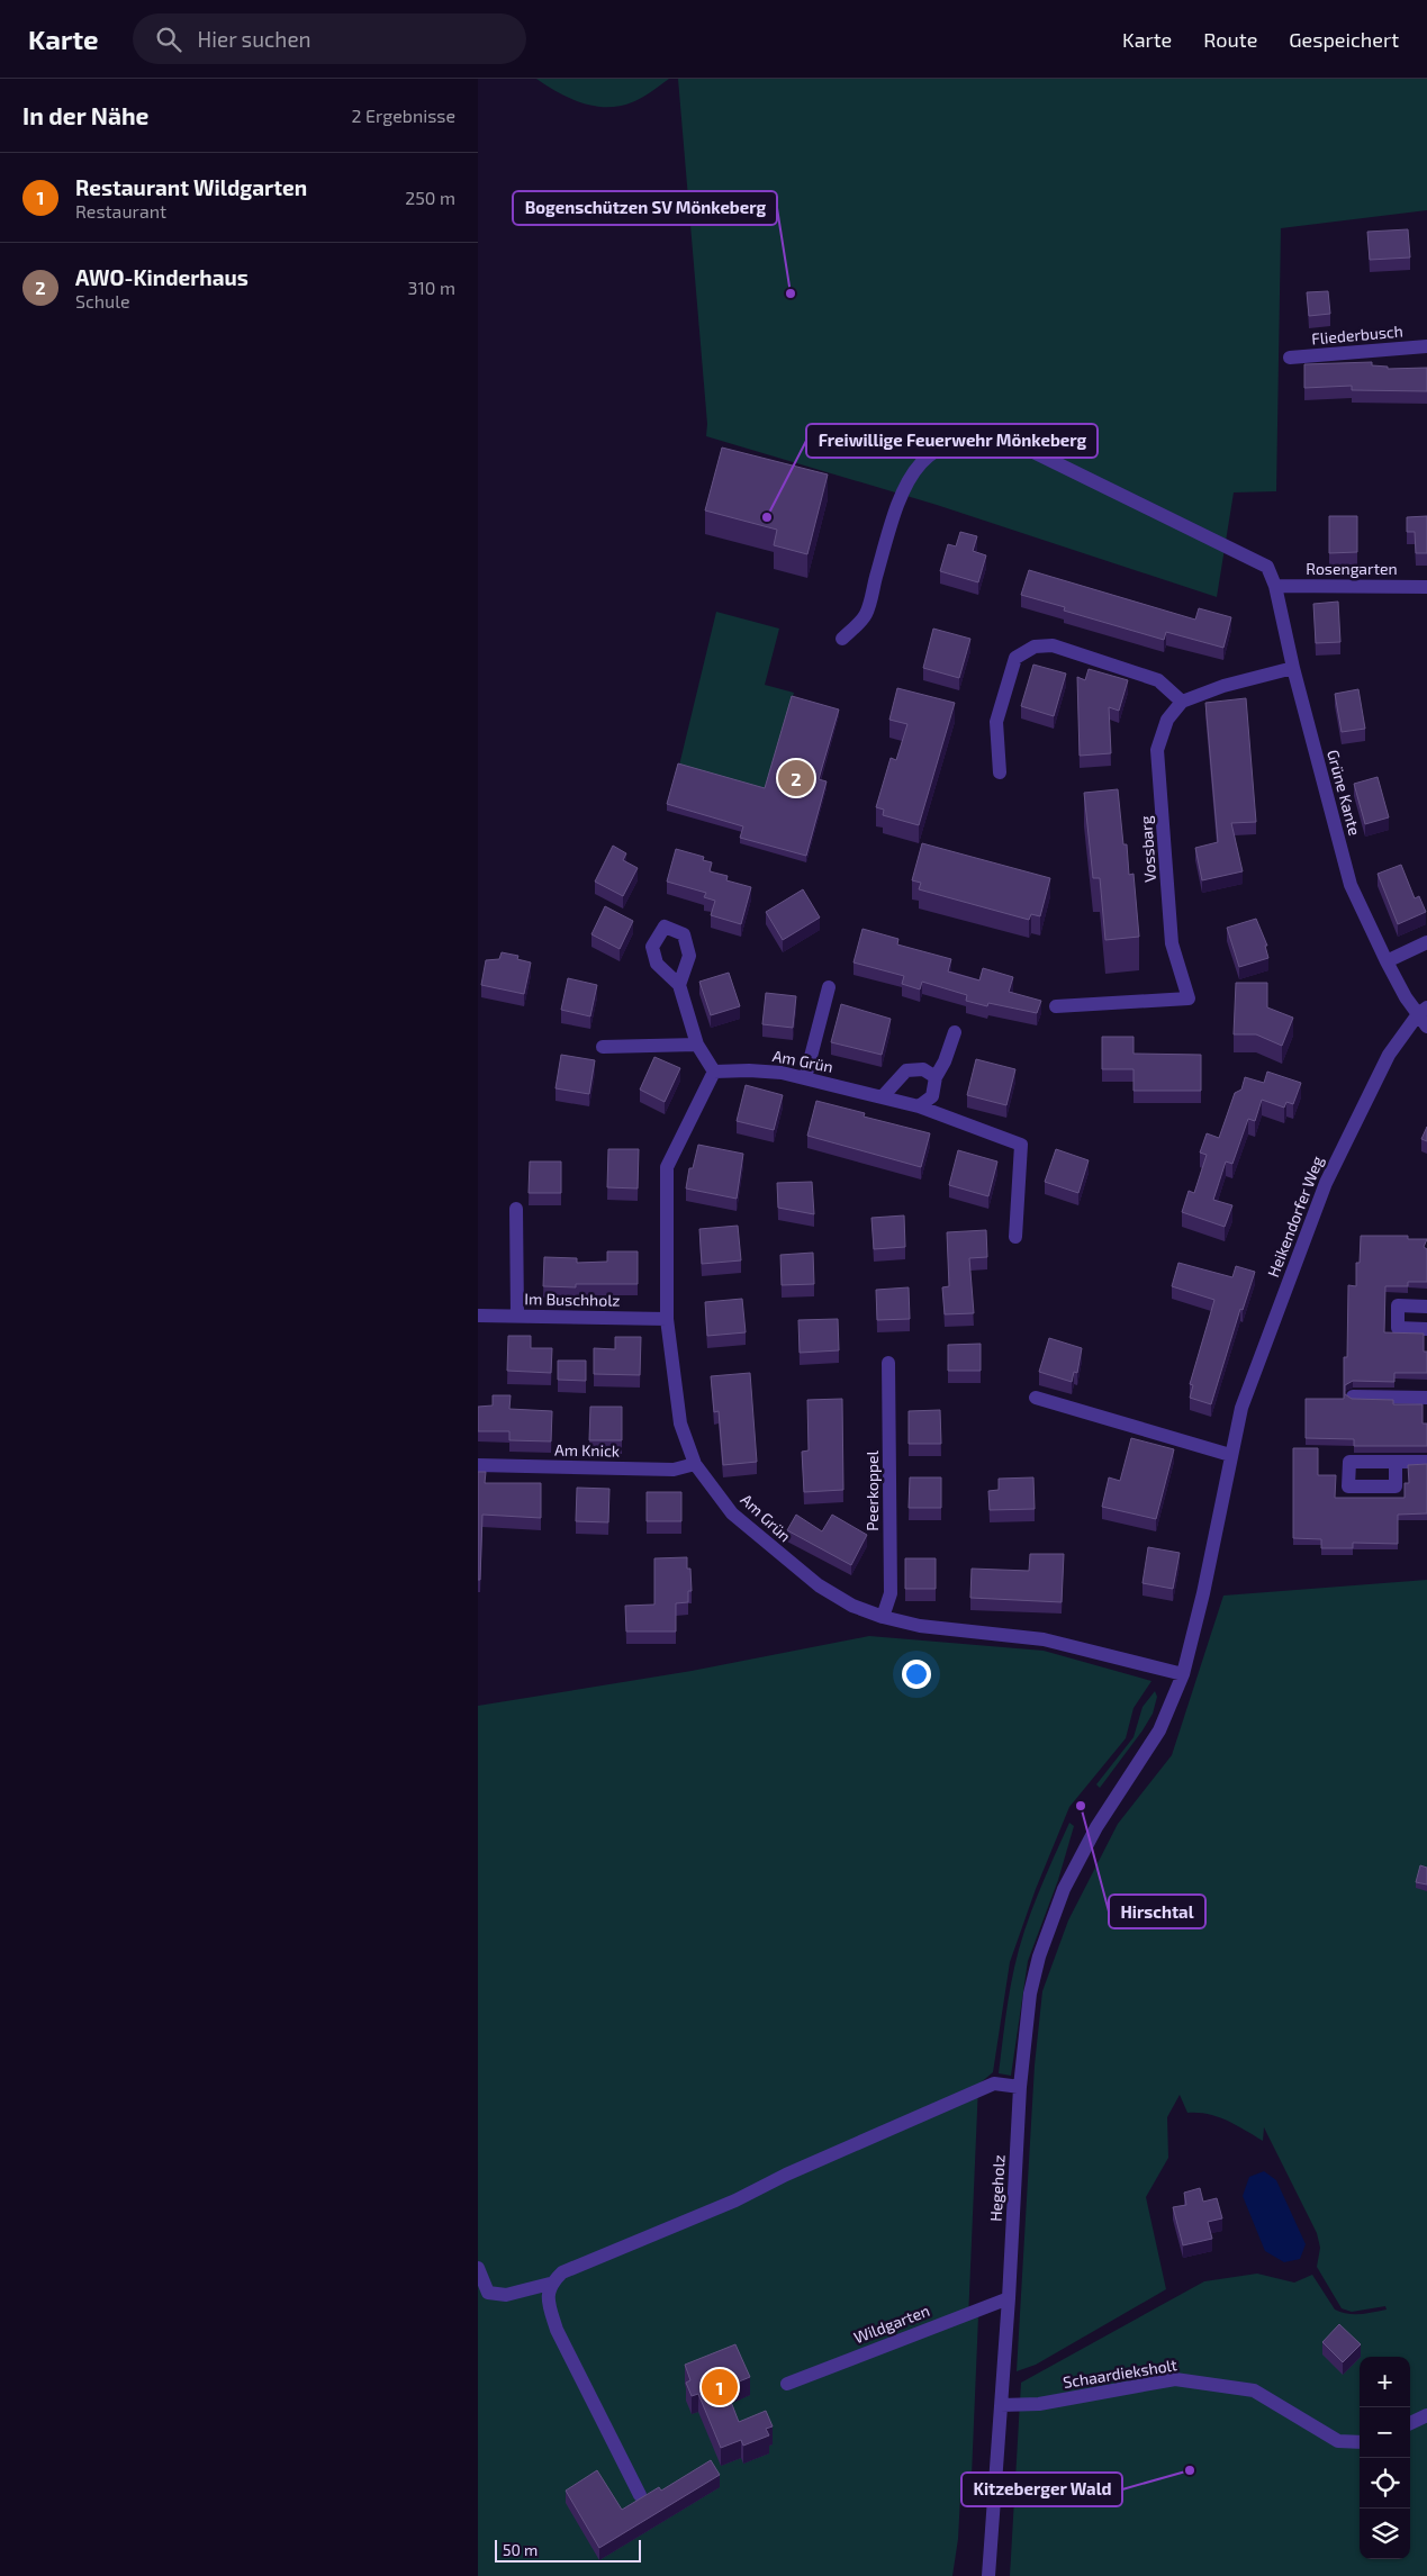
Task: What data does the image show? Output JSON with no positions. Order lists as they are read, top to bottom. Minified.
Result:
{"streets":{"street":["Fliederbusch","Rosengarten","Grüne Kante","Vossbarg","Am Grün","Heikendorfer Weg","Im Buschholz","Am Knick","Peerkoppel","Hegeholz","Wildgarten","Schaardieksholt"]},"crossings":[["Rosengarten","Grüne Kante"],["Grüne Kante","Heikendorfer Weg"],["Am Grün","Heikendorfer Weg"],["Am Grün","Im Buschholz"],["Am Grün","Am Knick"],["Am Grün","Peerkoppel"],["Heikendorfer Weg","Hegeholz"],["Hegeholz","Wildgarten"],["Hegeholz","Schaardieksholt"]],"places":["Bogenschützen SV Mönkeberg","Freiwillige Feuerwehr Mönkeberg","Hirschtal","Kitzeberger Wald"],"scale_bar":"50 m","page":{"header":"Karte","search":"Hier suchen","nav":["Karte","Route","Gespeichert"],"heading":["In der Nähe","2 Ergebnisse"],"list":[{"mark":"1","name":"Restaurant Wildgarten","note":"Restaurant","value":"250 m"},{"mark":"2","name":"AWO-Kinderhaus","note":"Schule","value":"310 m"}],"pins":["2","1"],"map_buttons":["+","−"],"scale":"50 m"}}
